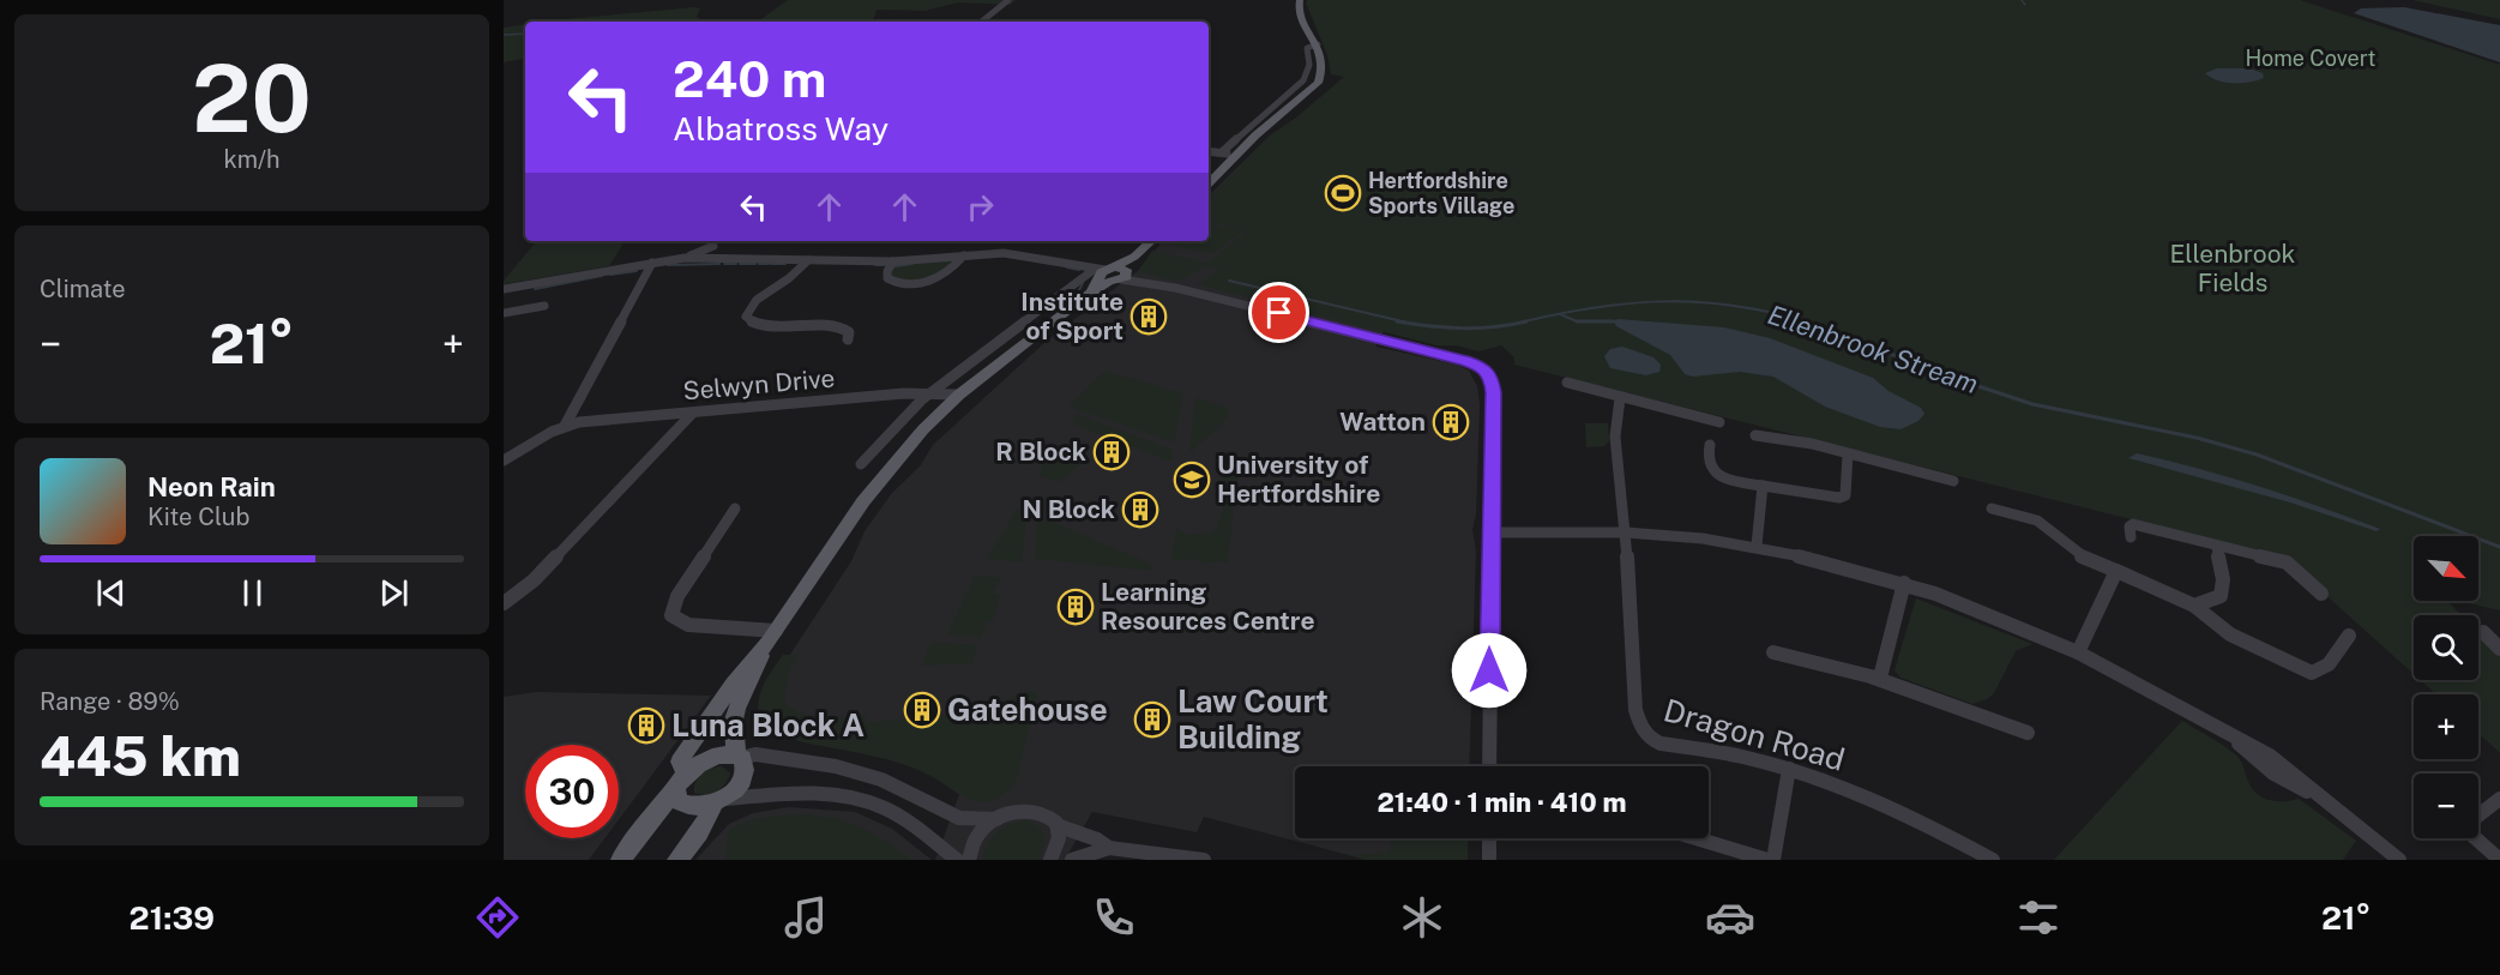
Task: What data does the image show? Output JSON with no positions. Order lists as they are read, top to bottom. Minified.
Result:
{"streets":{"street":["Selwyn Drive","Dragon Road"]},"water":["Ellenbrook Stream"],"parks":["Home Covert","Ellenbrook Fields"],"places":{"sports":["Hertfordshire Sports Village"],"building":["Institute of Sport","Watton","R Block","N Block","Learning Resources Centre","Gatehouse","Law Court Building","Luna Block A"],"school or university":["University of Hertfordshire"]},"north":"bottom right","page":{"tile":[["20","km/h"],"Climate",["Range · 89%","445 km"]],"turn":["240 m","Albatross Way"],"heat":["−","21°","+"],"song":["Neon Rain","Kite Club"],"map_buttons":["+","−"],"limit":"30","trip":"21:40 · 1 min · 410 m","tabs":["21:39","21°"]}}
